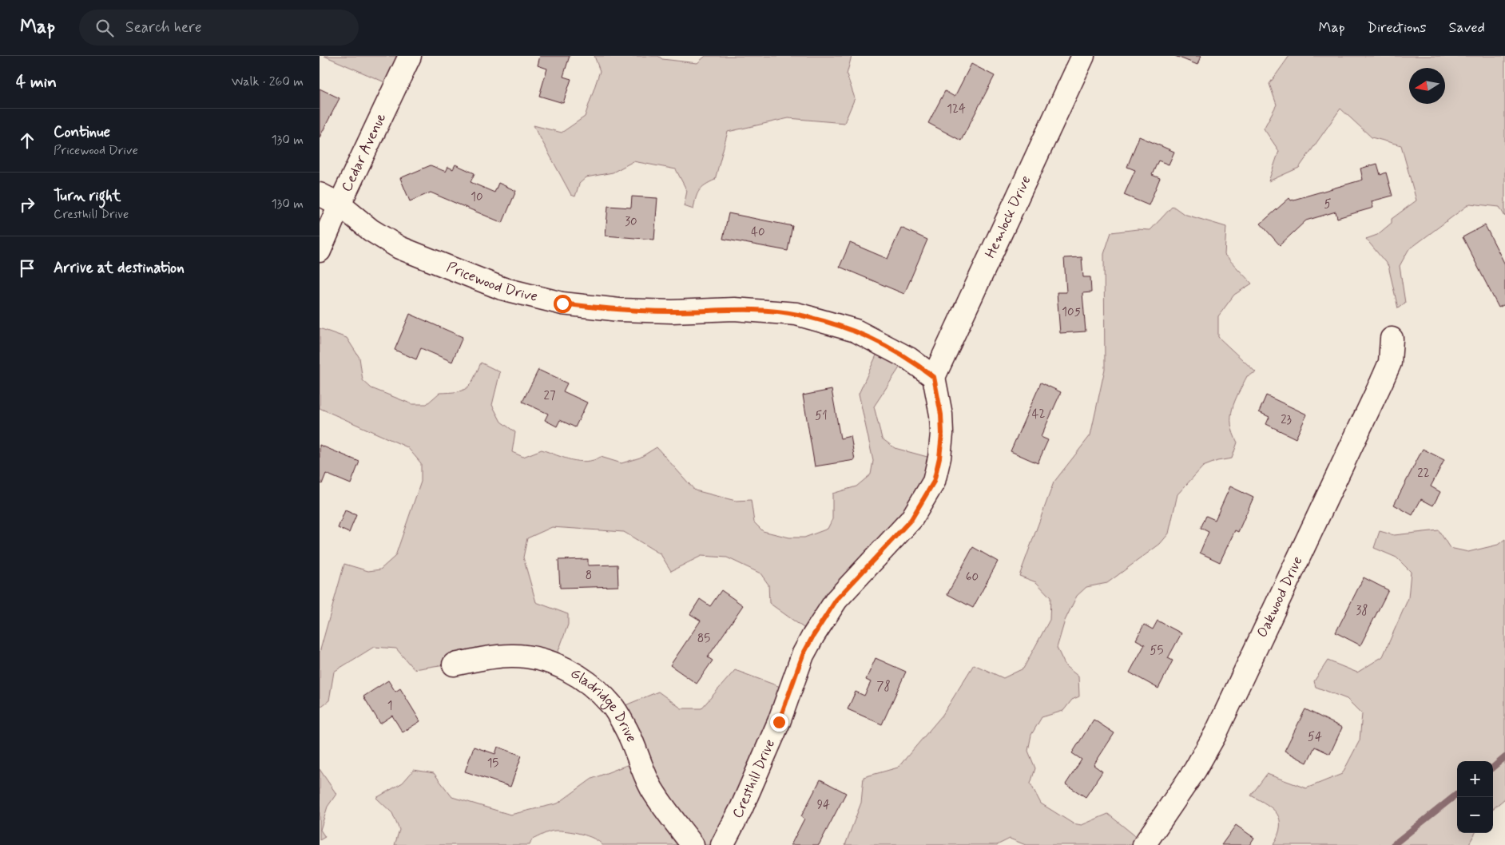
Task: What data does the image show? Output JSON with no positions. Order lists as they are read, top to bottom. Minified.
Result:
{"streets":{"street":["Cedar Avenue","Hemlock Drive","Pricewood Drive","Oakwood Drive","Gladridge Drive","Cresthill Drive"]},"crossings":[["Cedar Avenue","Pricewood Drive"],["Hemlock Drive","Pricewood Drive"],["Hemlock Drive","Cresthill Drive"],["Pricewood Drive","Cresthill Drive"]],"house_numbers":["124","10","5","30","40","105","27","42","51","23","22","8","60","38","85","55","78","1","54","15","94"],"north":"left","page":{"header":"Map","search":"Search here","nav":["Map","Directions","Saved"],"heading":["4 min","Walk · 260 m"],"list":[["Continue","Pricewood Drive","130 m"],["Turn right","Cresthill Drive","130 m"],"Arrive at destination"],"map_buttons":["+","−"]}}
